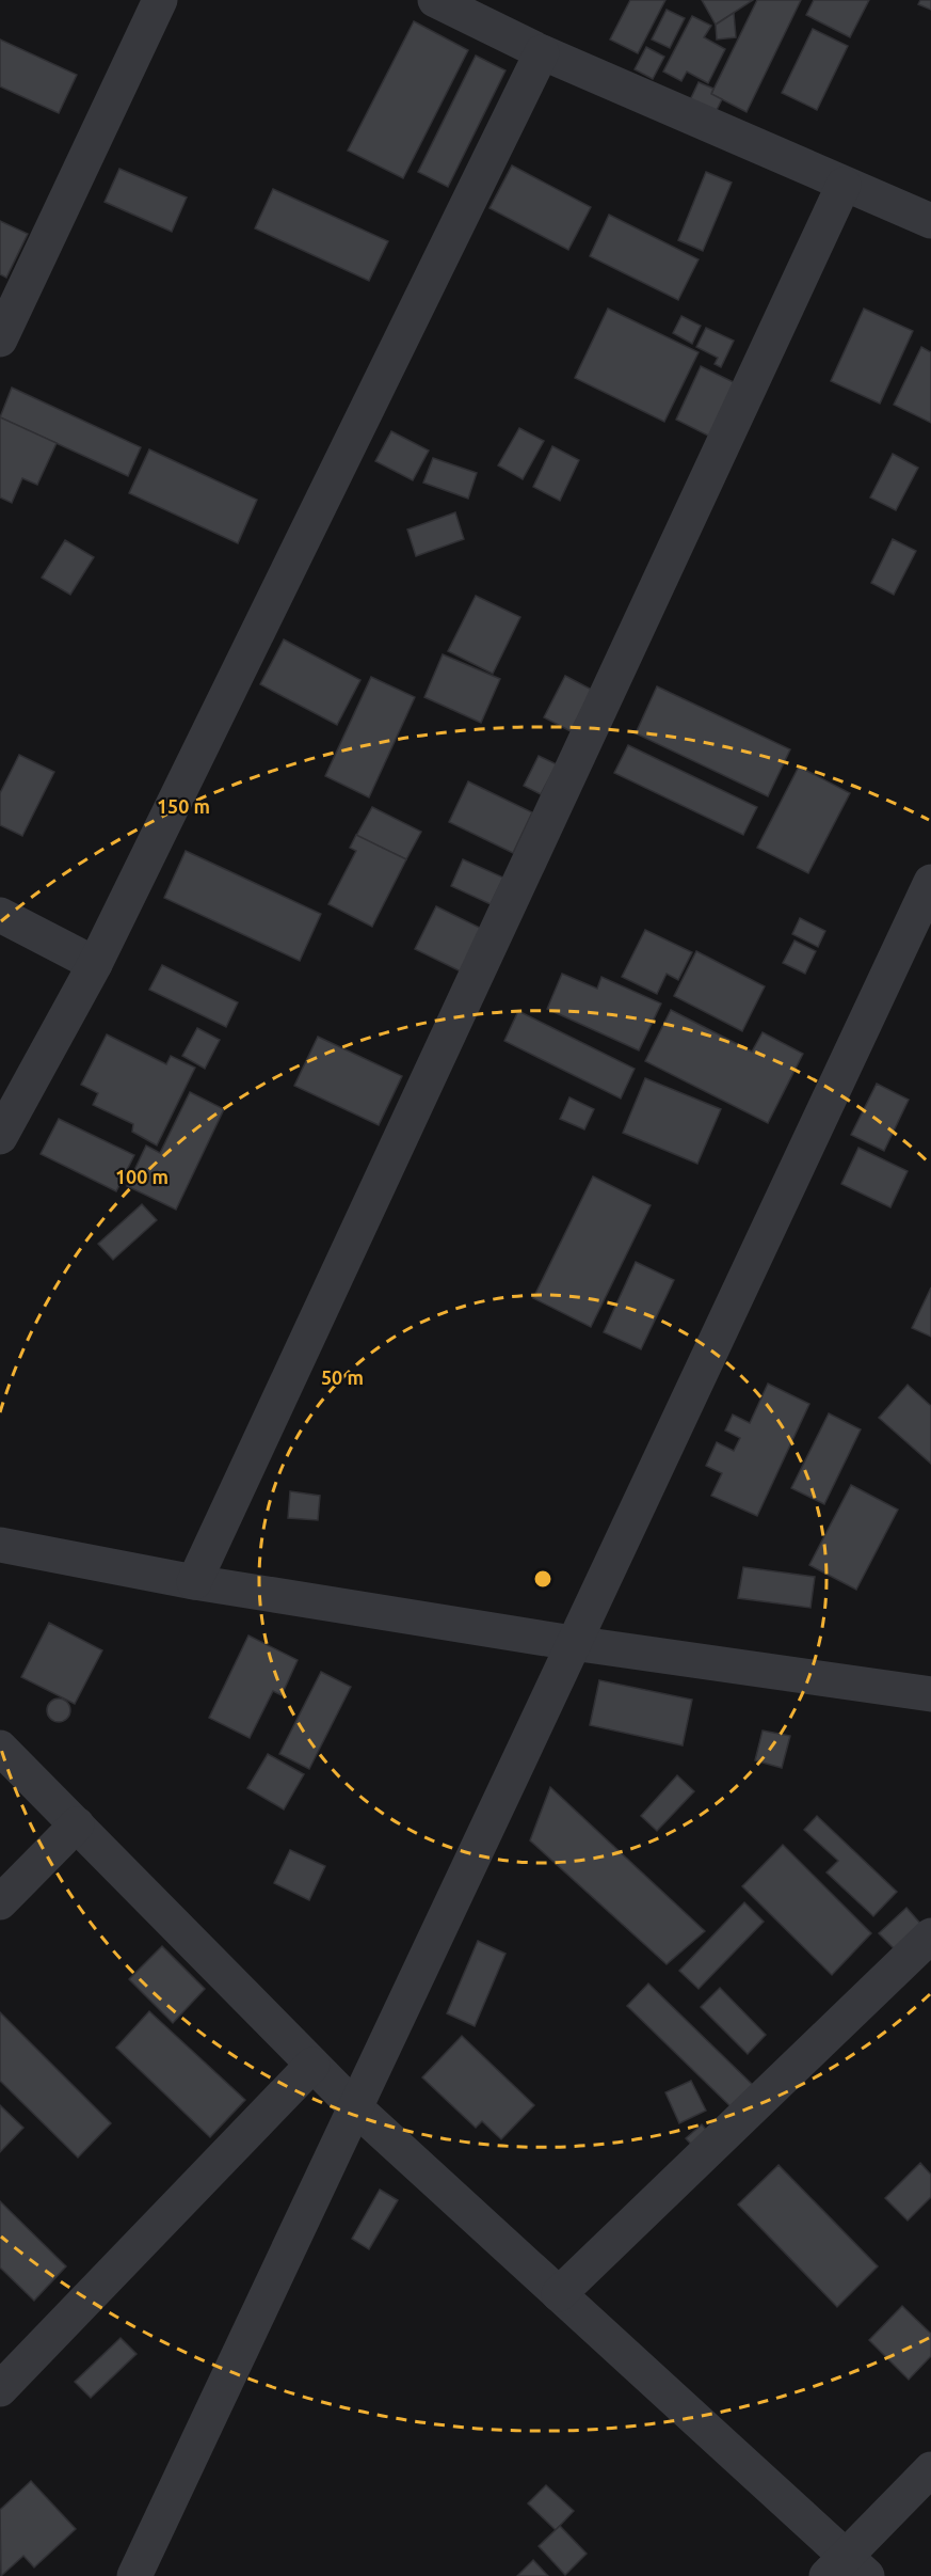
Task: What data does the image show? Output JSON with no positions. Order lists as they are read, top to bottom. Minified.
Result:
{"rings":["150 m","100 m","50 m"]}
